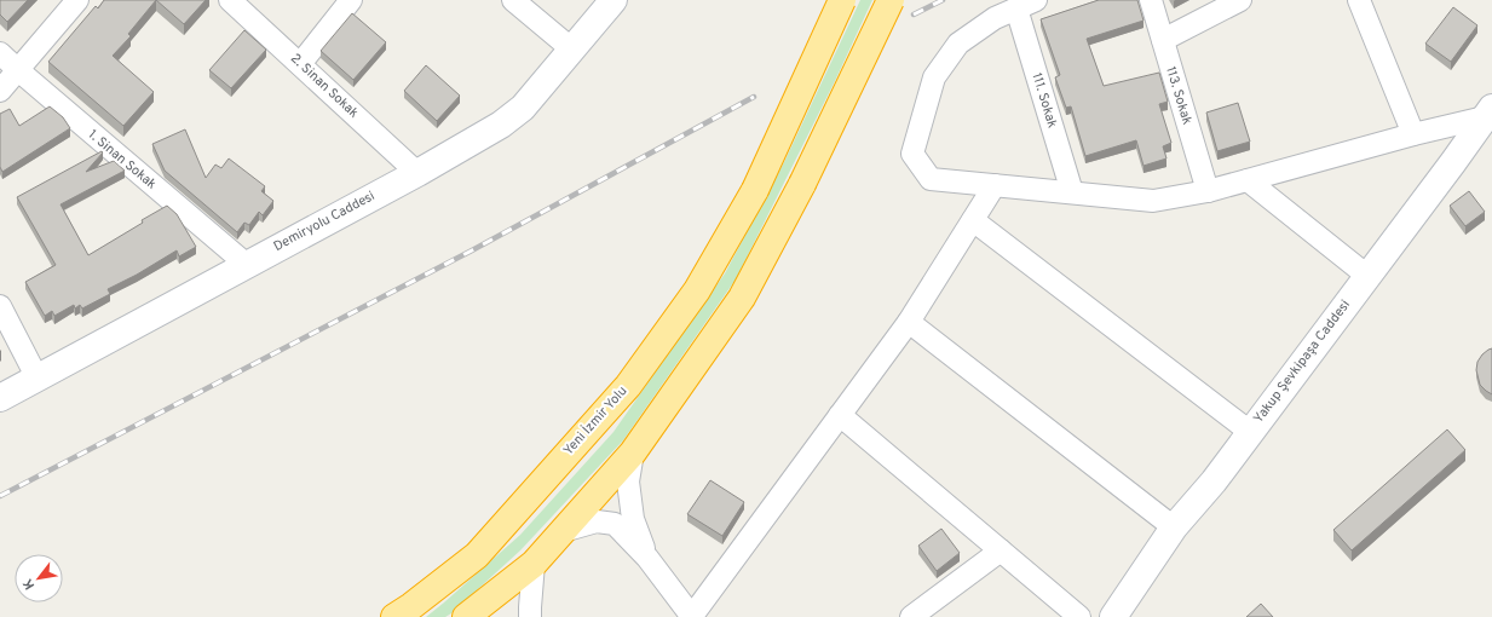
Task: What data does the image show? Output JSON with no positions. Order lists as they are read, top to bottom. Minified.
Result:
{"streets":{"highway":["Yeni İzmir Yolu"],"main road":["Demiryolu Caddesi","Yakup Şevkipaşa Caddesi"],"street":["2. Sinan Sokak","113. Sokak","111. Sokak","1. Sinan Sokak"]},"crossings":[["2. Sinan Sokak","Demiryolu Caddesi"],["1. Sinan Sokak","Demiryolu Caddesi"]],"north":"bottom left"}
